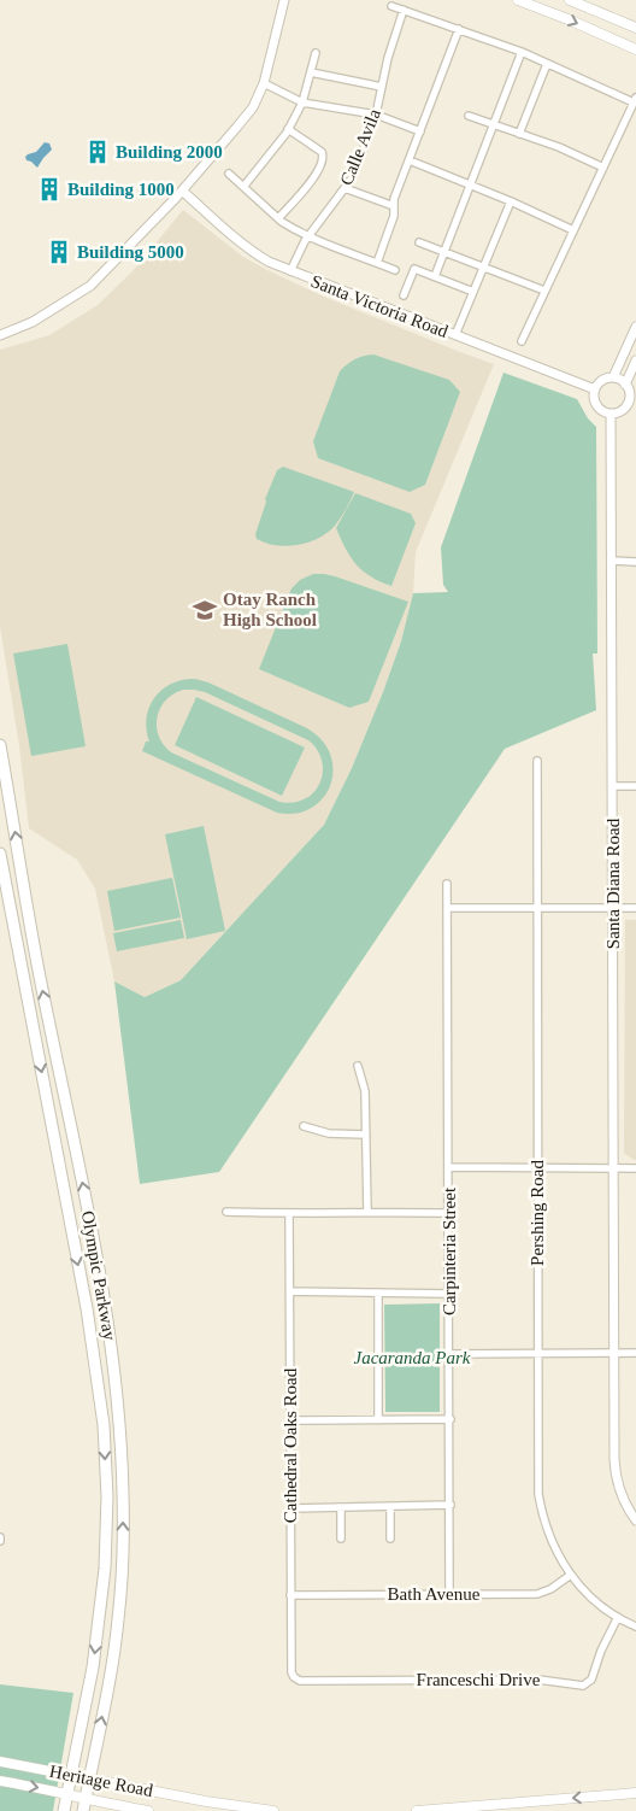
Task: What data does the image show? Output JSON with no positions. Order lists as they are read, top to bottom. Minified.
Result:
{"streets":{"main road":["Olympic Parkway","Heritage Road"],"street":["Calle Avila","Santa Victoria Road","Santa Diana Road","Pershing Road","Carpinteria Street","Cathedral Oaks Road","Bath Avenue","Franceschi Drive"]},"crossings":[["Calle Avila","Santa Victoria Road"],["Santa Victoria Road","Santa Diana Road"],["Pershing Road","Bath Avenue"],["Pershing Road","Franceschi Drive"],["Carpinteria Street","Bath Avenue"],["Olympic Parkway","Heritage Road"],["Cathedral Oaks Road","Bath Avenue"],["Cathedral Oaks Road","Franceschi Drive"]],"parks":["Jacaranda Park"],"places":{"building":["Building 2000","Building 1000","Building 5000"],"school or university":["Otay Ranch High School"]}}
